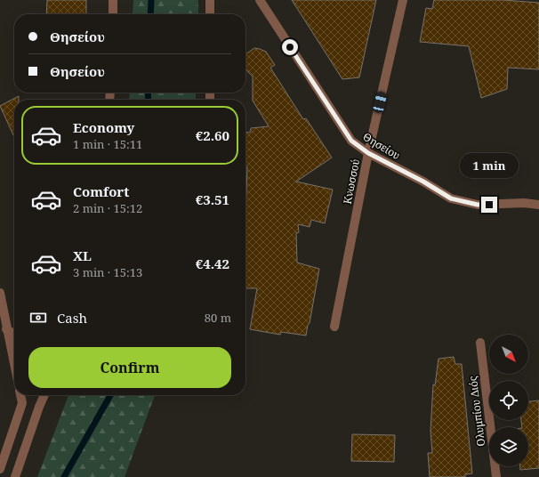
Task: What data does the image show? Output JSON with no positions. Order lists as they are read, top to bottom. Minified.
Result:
{"streets":{"street":["Θησείου","Κνωσσού","Ολυμπίου Διός"]},"crossings":[["Θησείου","Κνωσσού"]],"north":"bottom right","page":{"banner":["Θησείου","Θησείου"],"list":[{"name":"Economy","note":"1 min · 15:11","value":"€2.60"},{"name":"Comfort","note":"2 min · 15:12","value":"€3.51"},{"name":"XL","note":"3 min · 15:13","value":"€4.42"}],"bubble":"1 min","pay":["Cash","80 m"],"buttons":"Confirm"}}
